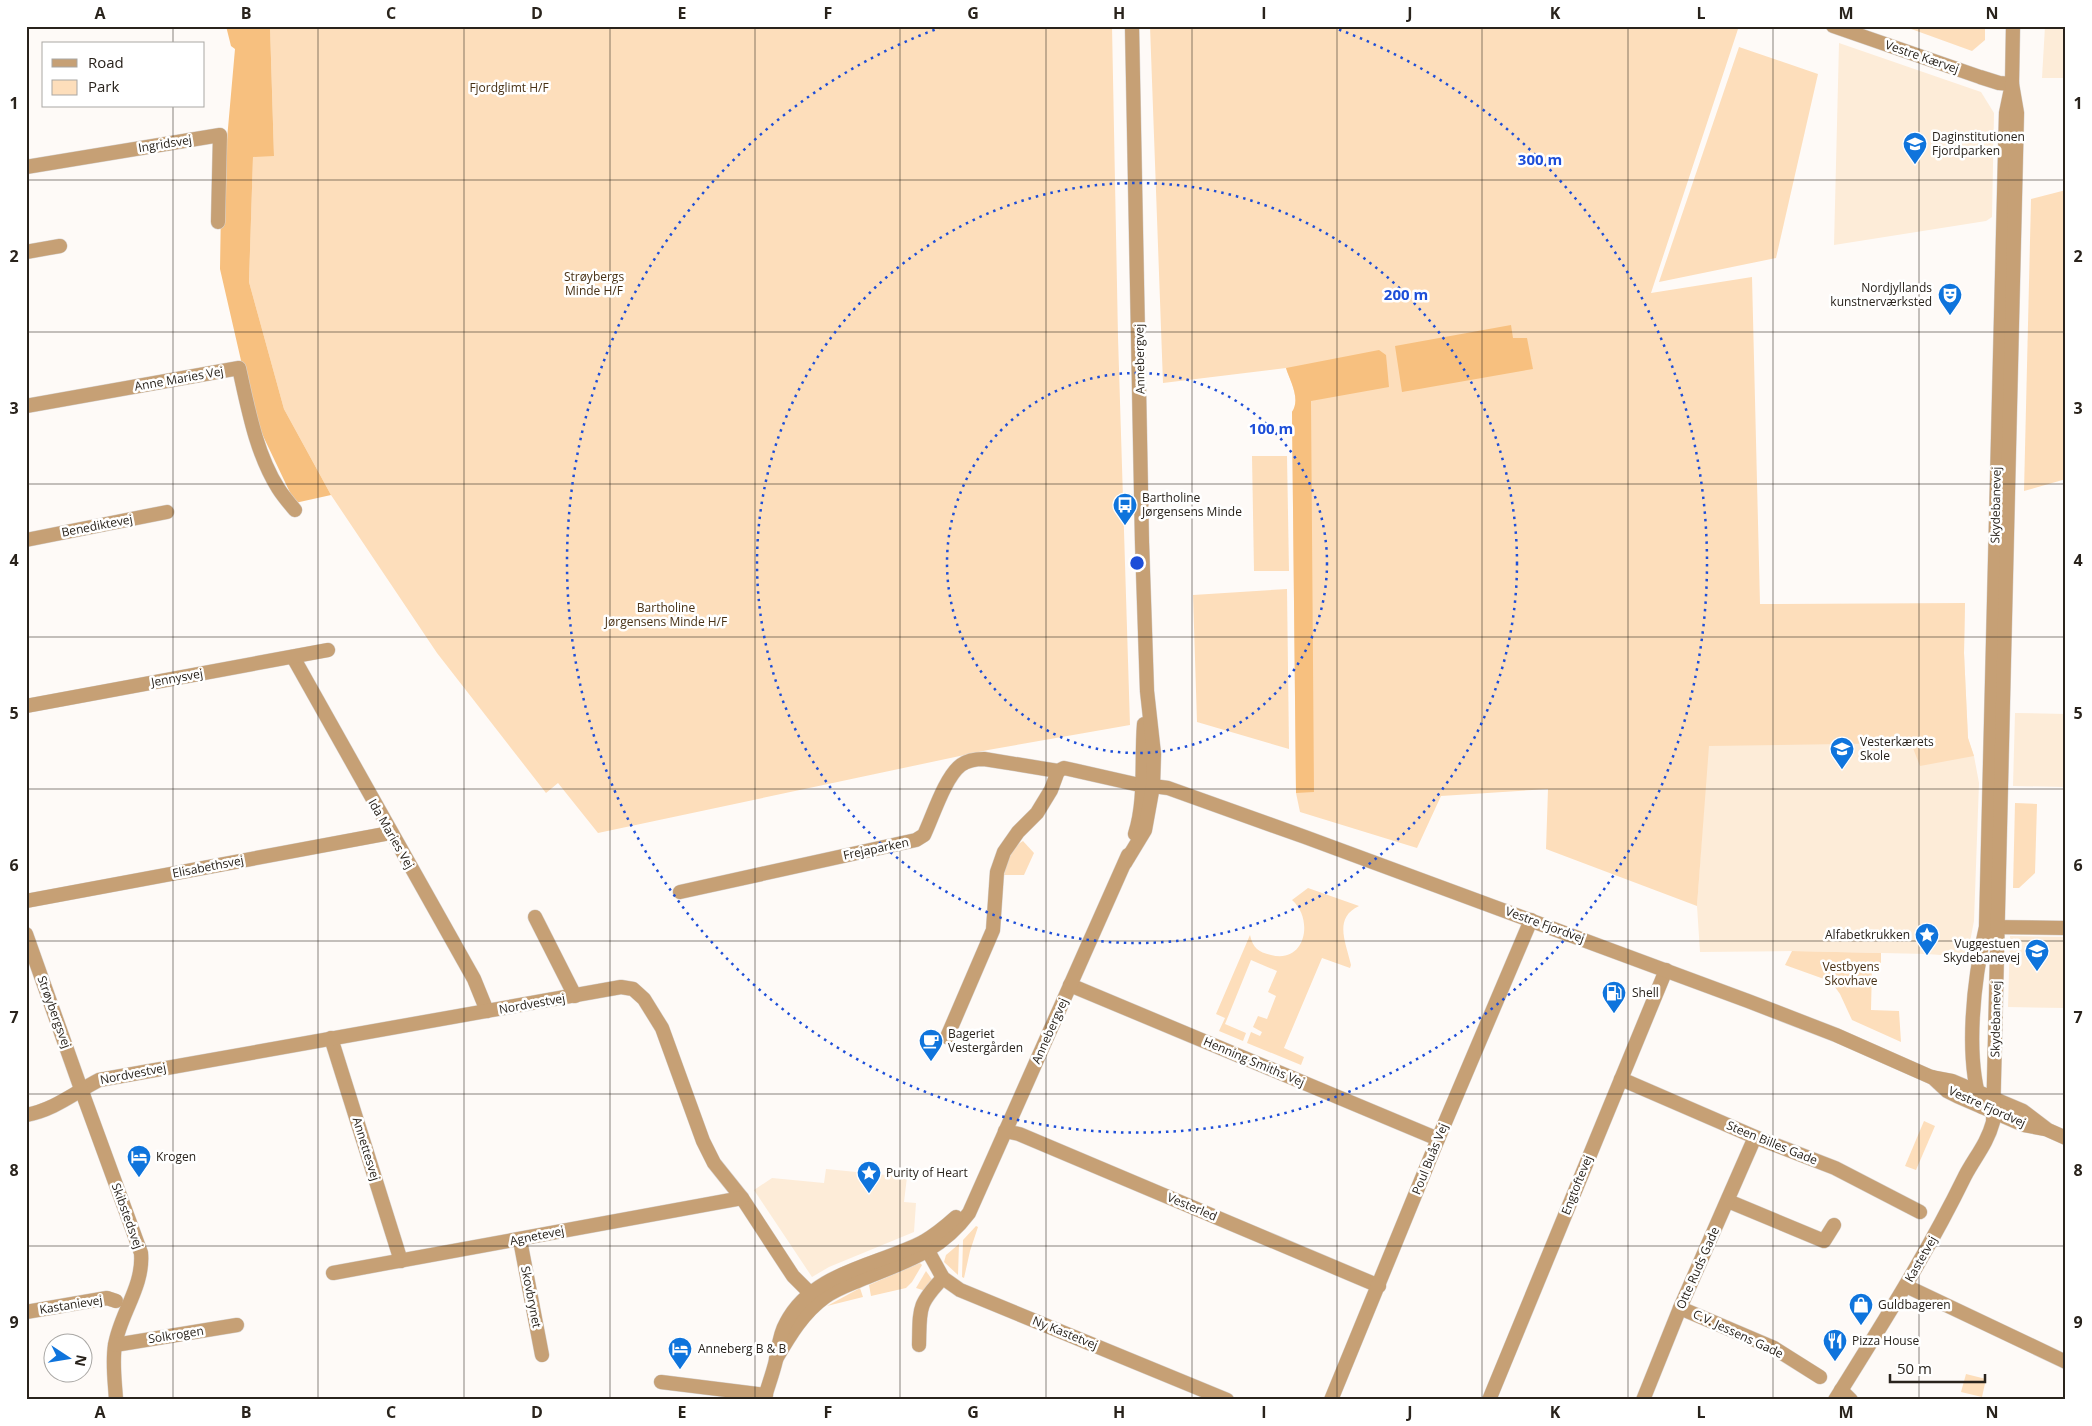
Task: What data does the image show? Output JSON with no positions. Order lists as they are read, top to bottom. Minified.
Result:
{"streets":{"street":["Vestre Kærvej","Ingridsvej","Annebergvej","Anne Maries Vej","Skydebanevej","Benediktevej","Jennysvej","Ida Maries Vej","Frejaparken","Elisabethsvej","Vestre Fjordvej","Nordvestvej","Strøybergsvej","Henning Smiths Vej","Steen Billes Gade","Annettesvej","Poul Buås Vej","Engtoftevej","Vesterled","Skibstedsvej","Agnetevej","Kastetvej","Otte Ruds Gade","Skovbrynet","Kastanievej","Ny Kastetvej","C.V. Jessens Gade","Solkrogen"]},"crossings":[["Vestre Kærvej","Skydebanevej"],["Annebergvej","Frejaparken"],["Annebergvej","Vestre Fjordvej"],["Annebergvej","Nordvestvej"],["Annebergvej","Henning Smiths Vej"],["Annebergvej","Vesterled"],["Annebergvej","Ny Kastetvej"],["Skydebanevej","Vestre Fjordvej"],["Skydebanevej","Kastetvej"],["Jennysvej","Ida Maries Vej"],["Ida Maries Vej","Elisabethsvej"],["Ida Maries Vej","Nordvestvej"],["Frejaparken","Vestre Fjordvej"],["Vestre Fjordvej","Poul Buås Vej"],["Vestre Fjordvej","Engtoftevej"],["Vestre Fjordvej","Kastetvej"],["Nordvestvej","Strøybergsvej"],["Nordvestvej","Annettesvej"],["Nordvestvej","Skibstedsvej"],["Nordvestvej","Agnetevej"],["Strøybergsvej","Skibstedsvej"],["Henning Smiths Vej","Poul Buås Vej"],["Steen Billes Gade","Engtoftevej"],["Steen Billes Gade","Otte Ruds Gade"],["Annettesvej","Agnetevej"],["Poul Buås Vej","Vesterled"],["Skibstedsvej","Solkrogen"],["Agnetevej","Skovbrynet"],["Otte Ruds Gade","C.V. Jessens Gade"]],"parks":["Fjordglimt H/F","Strøybergs Minde H/F","Bartholine Jørgensens Minde H/F","Vestbyens Skovhave"],"places":{"school or university":["Daginstitutionen Fjordparken","Vesterkærets Skole","Vuggestuen Skydebanevej"],"theatre":["Nordjyllands kunstnerværksted"],"bus stop":["Bartholine Jørgensens Minde"],"place":["Alfabetkrukken","Purity of Heart"],"fuel station":["Shell"],"cafe":["Bageriet Vestergården"],"hotel":["Krogen","Anneberg B & B"],"shop":["Guldbageren"],"restaurant":["Pizza House"]},"legend":["Road","Park"],"scale_bar":"50 m","north":"right","grid":{"columns":["A","B","C","D","E","F","G","H","I","J","K","L","M","N"],"rows":["1","2","3","4","5","6","7","8","9"]},"rings":["300 m","200 m","100 m"]}
